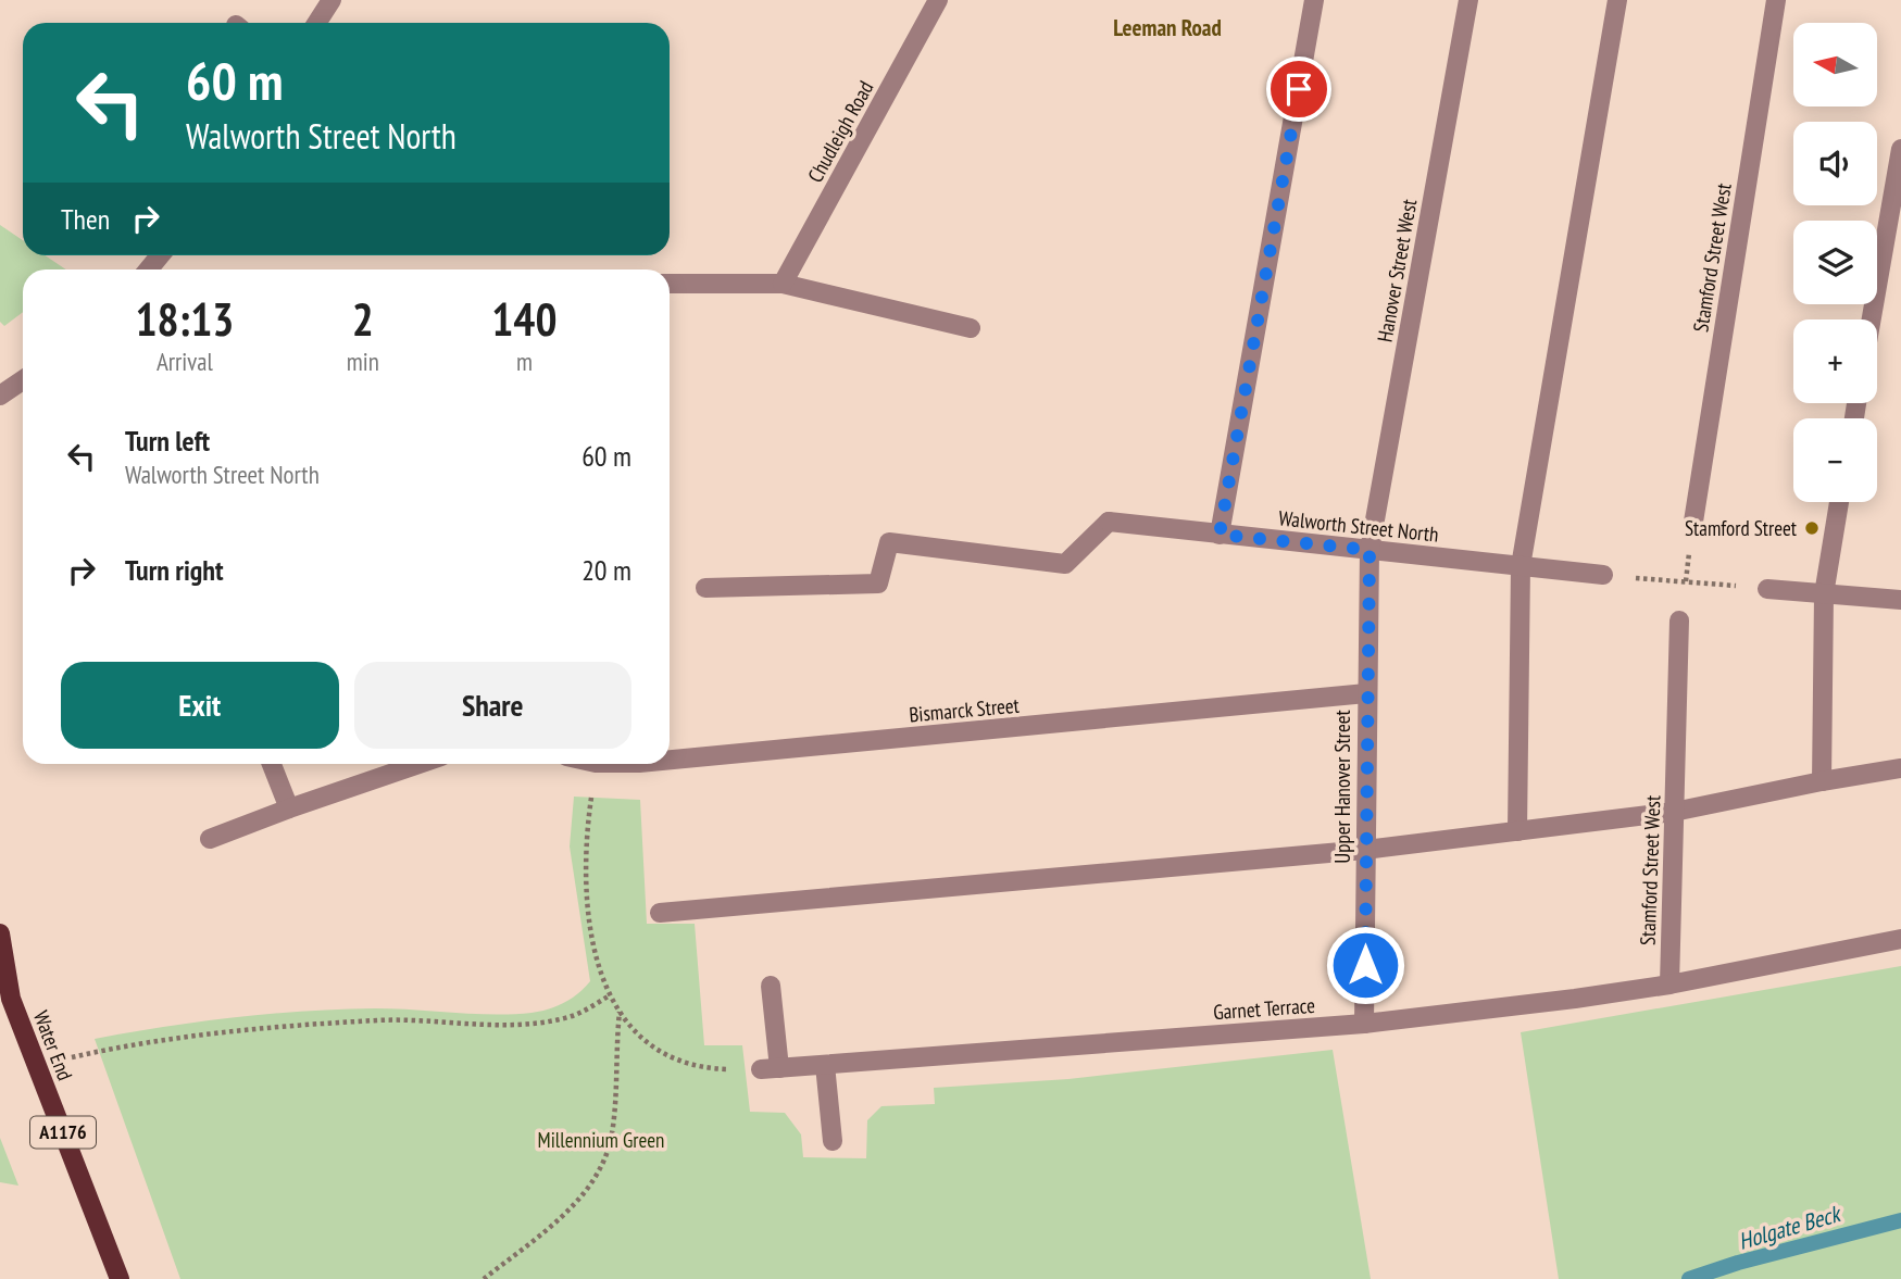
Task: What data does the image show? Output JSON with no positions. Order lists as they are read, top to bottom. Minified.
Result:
{"streets":{"main road":["Water End","A1176"],"street":["Chudleigh Road","Stamford Street West","Hanover Street West","Walworth Street North","Bismarck Street","Upper Hanover Street","Garnet Terrace"]},"crossings":[["Stamford Street West","Garnet Terrace"],["Hanover Street West","Walworth Street North"],["Hanover Street West","Upper Hanover Street"],["Walworth Street North","Upper Hanover Street"],["Bismarck Street","Upper Hanover Street"],["Upper Hanover Street","Garnet Terrace"]],"districts":["Leeman Road"],"water":["Holgate Beck"],"parks":["Millennium Green"],"places":["Stamford Street"],"north":"left","page":{"map_buttons":["+","−"],"turn":["60 m","Walworth Street North"],"then":"Then","eta":["18:13","Arrival","2","min","140","m"],"list":[{"name":"Turn left","note":"Walworth Street North","value":"60 m"},{"name":"Turn right","value":"20 m"}],"buttons":["Exit","Share"]}}
